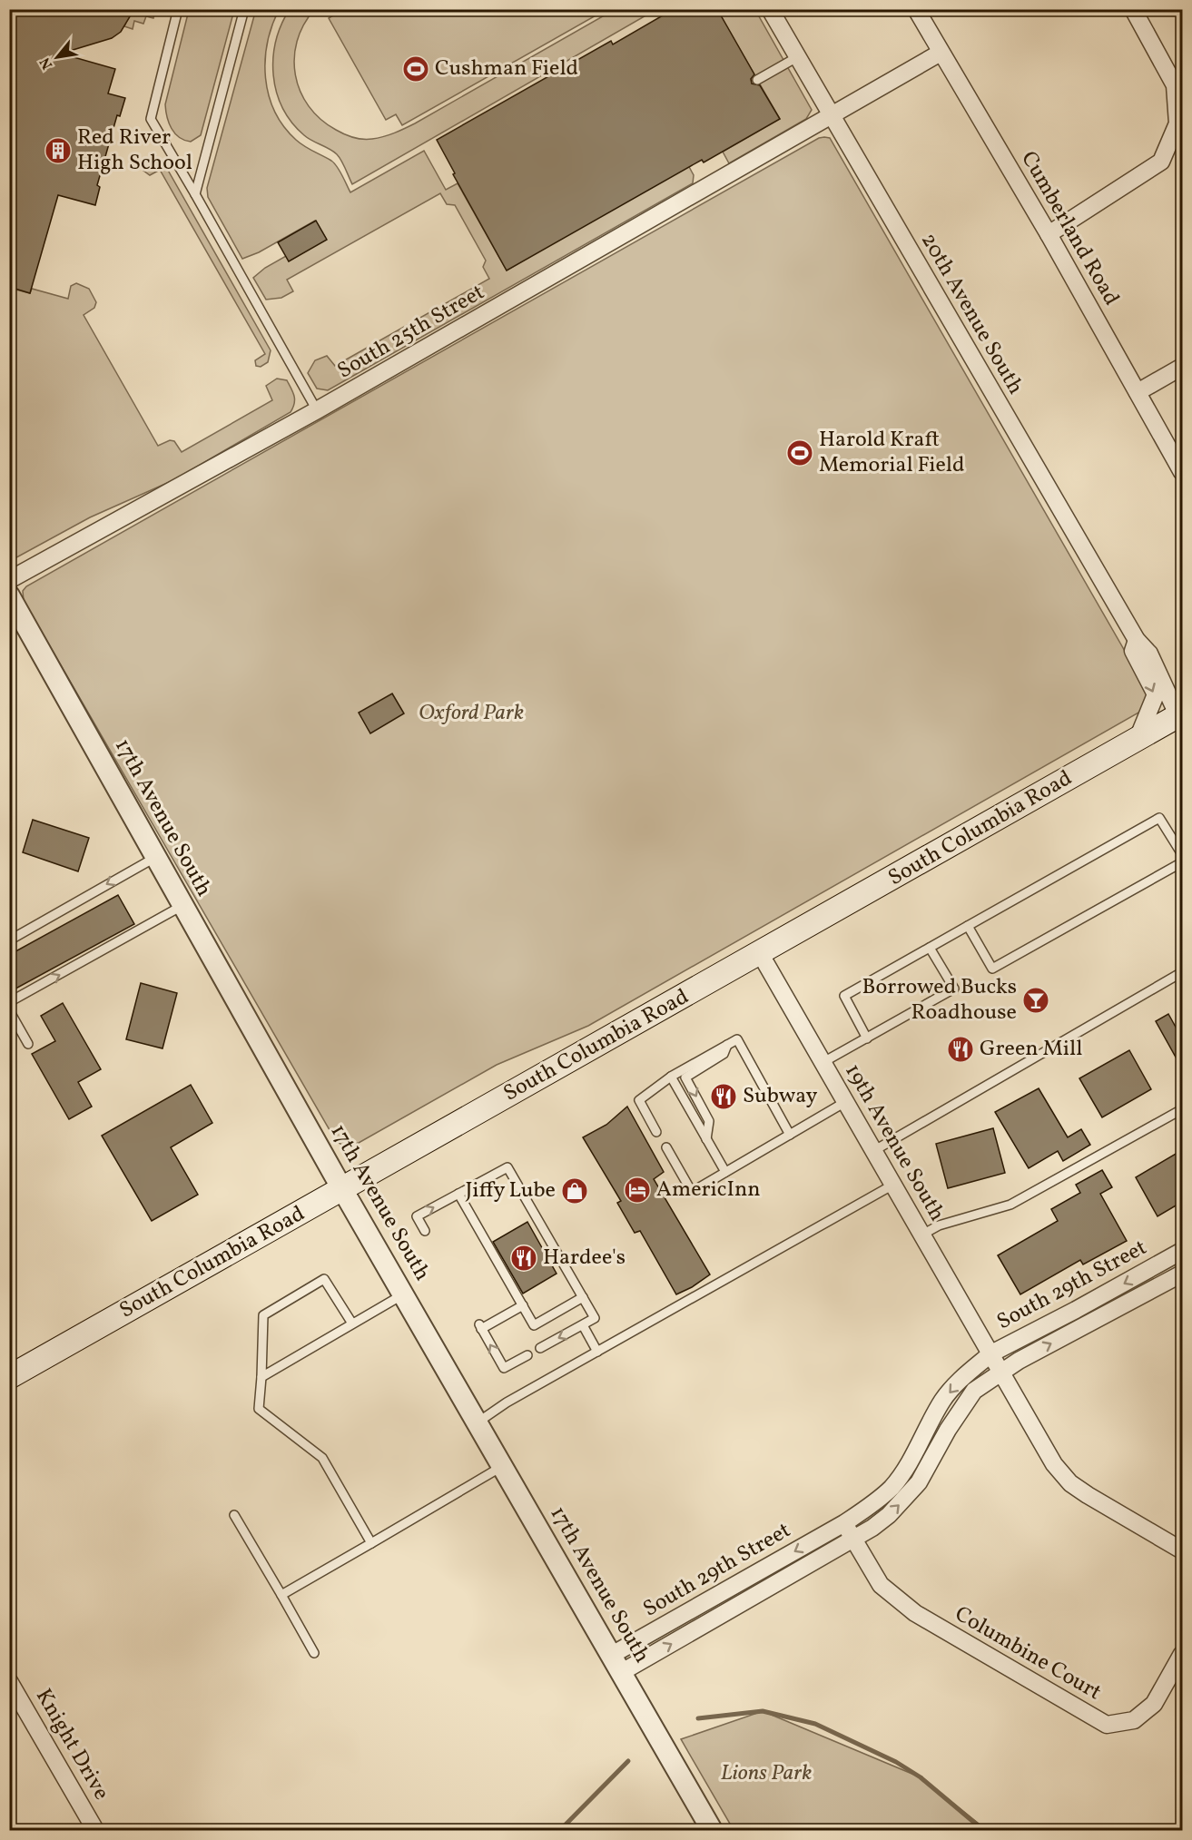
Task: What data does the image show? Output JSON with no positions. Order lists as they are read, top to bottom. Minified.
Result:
{"streets":{"main road":["South Columbia Road"],"street":["Cumberland Road","20th Avenue South","South 25th Street","17th Avenue South","19th Avenue South","South 29th Street","Columbine Court","Knight Drive"]},"crossings":[["Cumberland Road","South 25th Street"],["20th Avenue South","South 25th Street"],["20th Avenue South","South Columbia Road"],["17th Avenue South","South Columbia Road"],["17th Avenue South","South 29th Street"],["South Columbia Road","19th Avenue South"],["19th Avenue South","South 29th Street"],["South 29th Street","Columbine Court"]],"parks":["Oxford Park","Lions Park"],"places":{"sports":["Cushman Field","Harold Kraft Memorial Field"],"building":["Red River High School"],"bar":["Borrowed Bucks Roadhouse"],"restaurant":["Green Mill","Subway","Hardee's"],"hotel":["AmericInn"],"shop":["Jiffy Lube"]},"north":"bottom left"}
